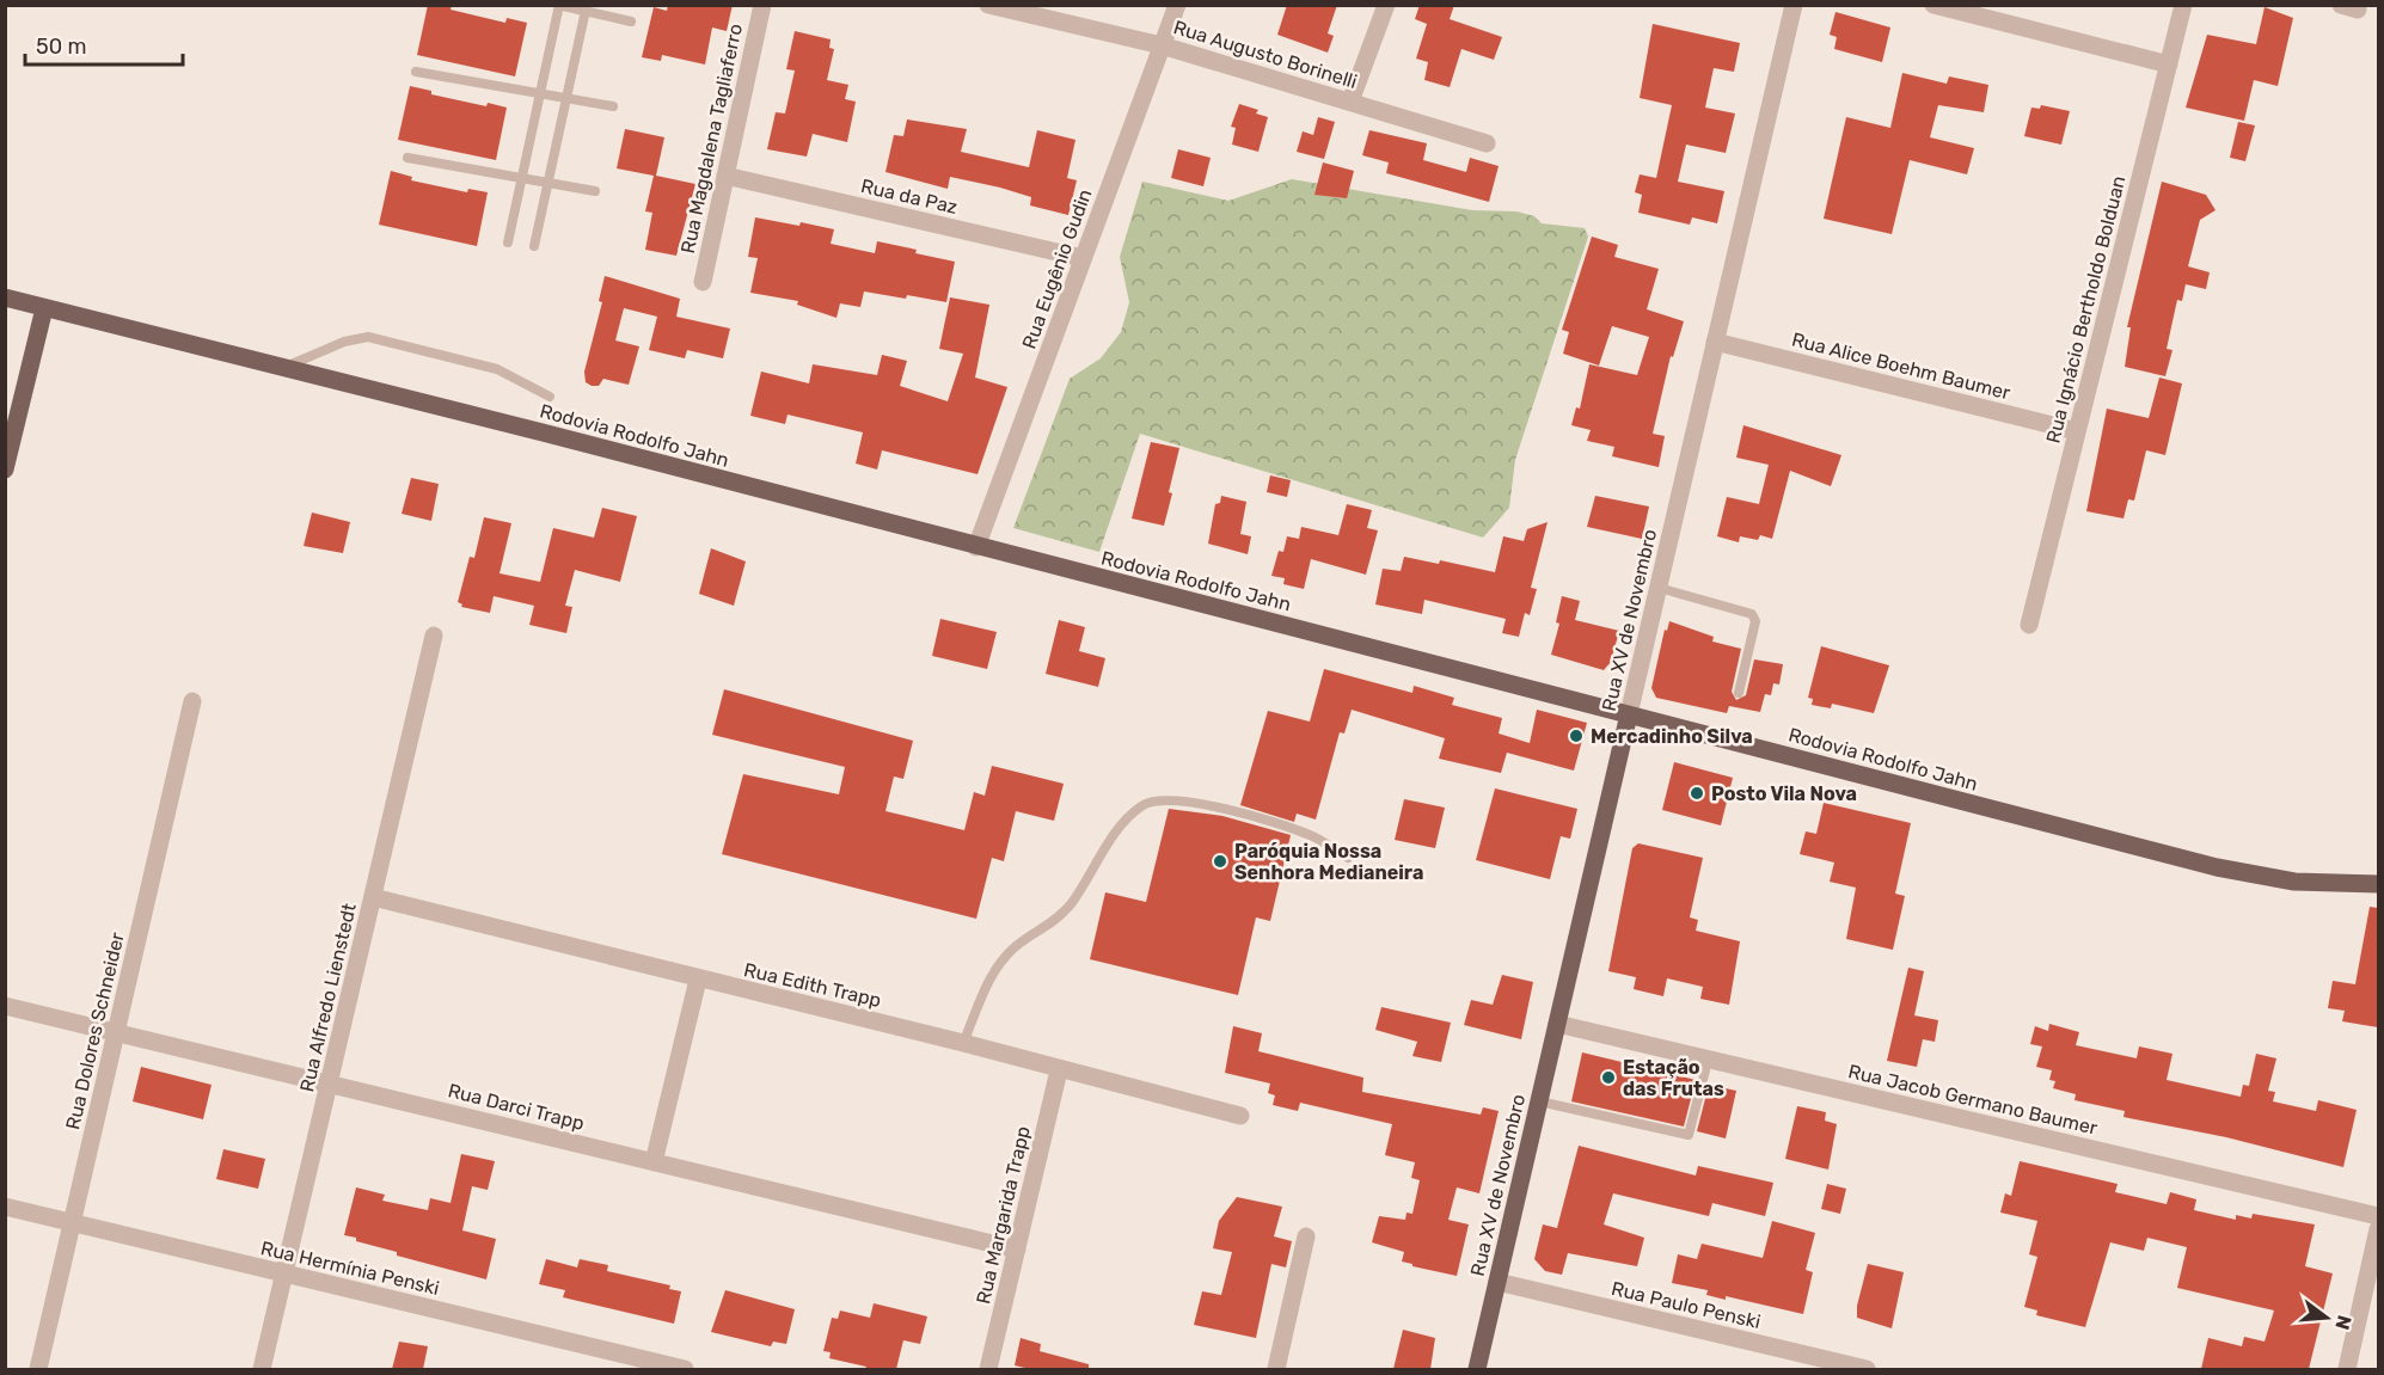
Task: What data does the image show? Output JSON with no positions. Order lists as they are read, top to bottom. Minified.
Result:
{"streets":{"main road":["Rodovia Rodolfo Jahn","Rua XV de Novembro"],"street":["Rua Augusto Borinelli","Rua Magdalena Tagliaferro","Rua da Paz","Rua Eugênio Gudin","Rua Ignácio Bertholdo Bolduan","Rua Alice Boehm Baumer","Rua Edith Trapp","Rua Alfredo Lienstedt","Rua Dolores Schneider","Rua Jacob Germano Baumer","Rua Darci Trapp","Rua Margarida Trapp","Rua Hermínia Penski","Rua Paulo Penski"]},"crossings":[["Rua Augusto Borinelli","Rua Eugênio Gudin"],["Rua Magdalena Tagliaferro","Rua da Paz"],["Rua da Paz","Rua Eugênio Gudin"],["Rua Eugênio Gudin","Rodovia Rodolfo Jahn"],["Rua Ignácio Bertholdo Bolduan","Rua Alice Boehm Baumer"],["Rua Alice Boehm Baumer","Rua XV de Novembro"],["Rodovia Rodolfo Jahn","Rua XV de Novembro"],["Rua XV de Novembro","Rua Jacob Germano Baumer"],["Rua XV de Novembro","Rua Paulo Penski"],["Rua Edith Trapp","Rua Alfredo Lienstedt"],["Rua Edith Trapp","Rua Margarida Trapp"],["Rua Alfredo Lienstedt","Rua Darci Trapp"],["Rua Alfredo Lienstedt","Rua Hermínia Penski"],["Rua Dolores Schneider","Rua Darci Trapp"],["Rua Dolores Schneider","Rua Hermínia Penski"],["Rua Darci Trapp","Rua Margarida Trapp"]],"places":["Mercadinho Silva","Posto Vila Nova","Paróquia Nossa Senhora Medianeira","Estação das Frutas"],"scale_bar":"50 m","north":"right"}
